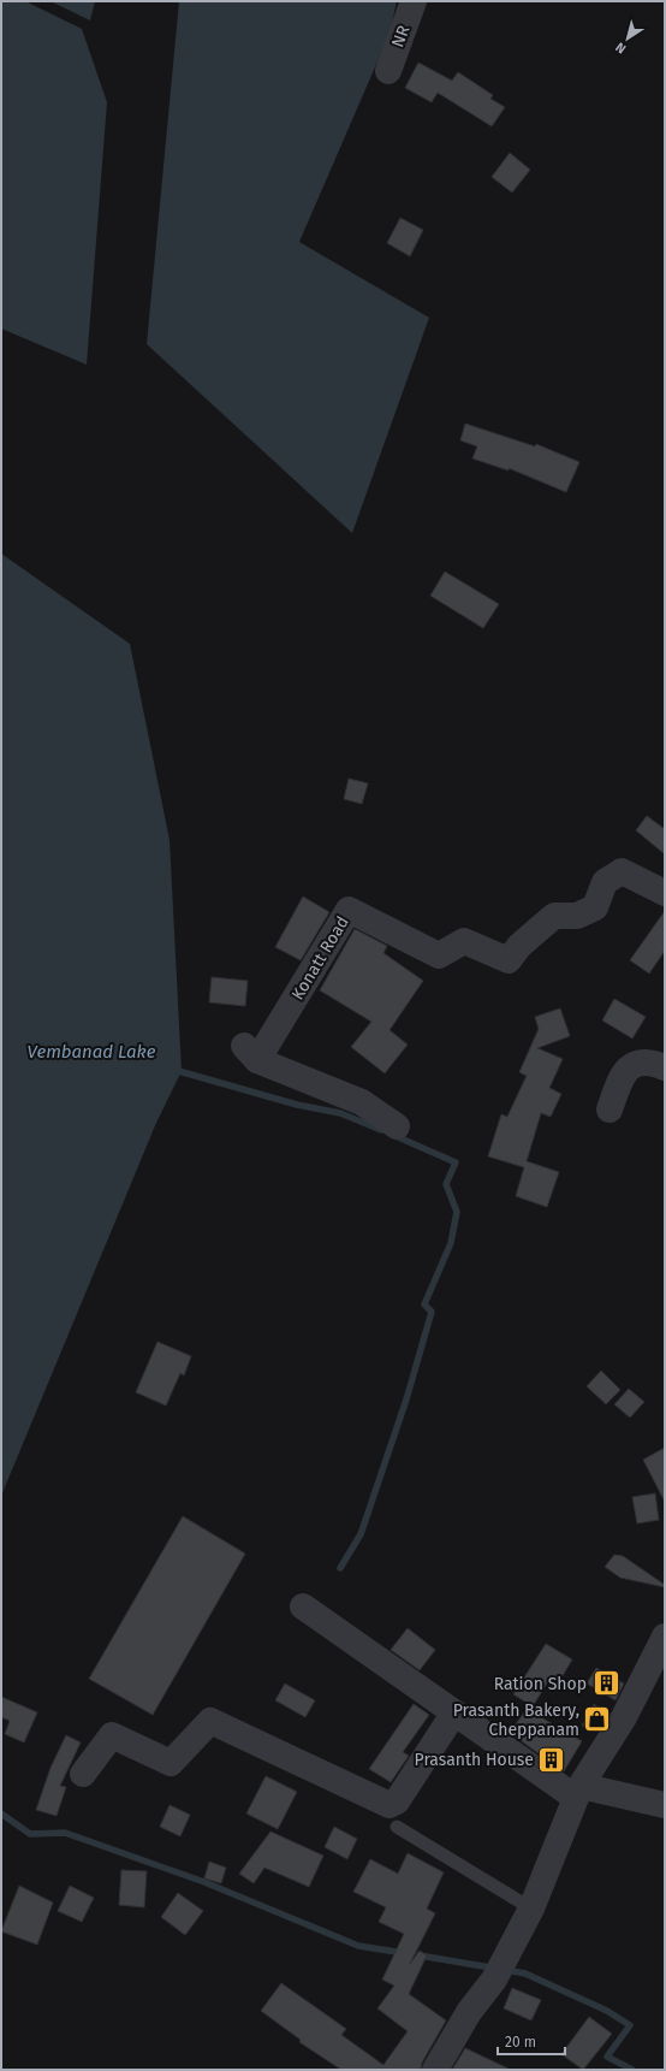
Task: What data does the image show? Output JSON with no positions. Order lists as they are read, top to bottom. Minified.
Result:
{"streets":{"street":["NR","Konatt Road"]},"water":["Vembanad Lake"],"places":{"building":["Ration Shop","Prasanth House"],"shop":["Prasanth Bakery, Cheppanam"]},"scale_bar":"20 m","north":"bottom left"}
